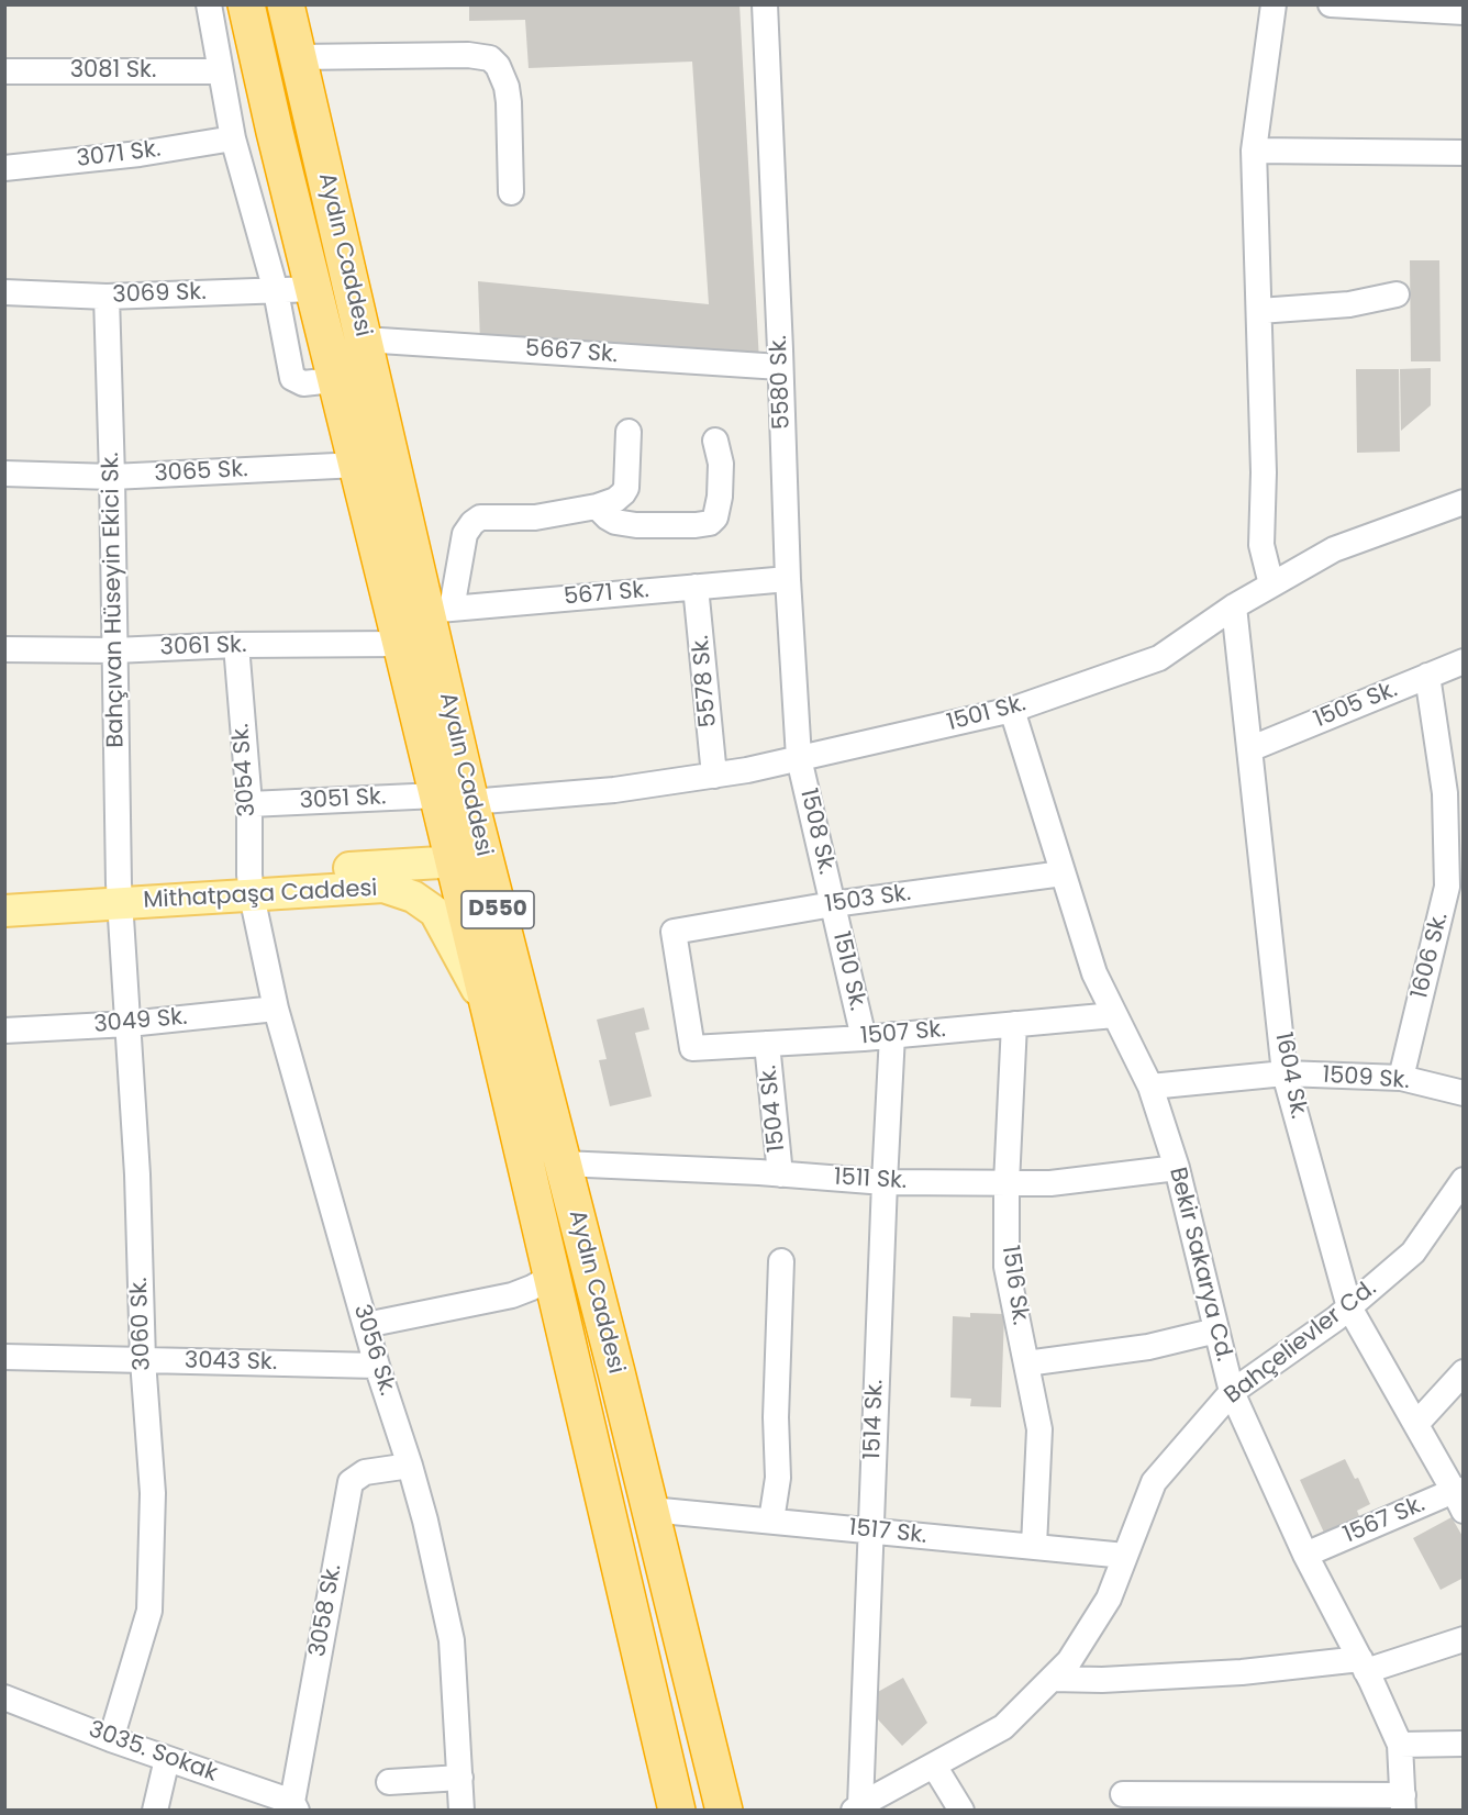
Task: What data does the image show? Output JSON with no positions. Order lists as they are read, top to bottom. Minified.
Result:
{"streets":{"highway":["Aydın Caddesi","D550"],"main road":["Mithatpaşa Caddesi"],"street":["3081 Sk.","3071 Sk.","3069 Sk.","5667 Sk.","5580 Sk.","3065 Sk.","5671 Sk.","Bahçıvan Hüseyin Ekici Sk.","3061 Sk.","5578 Sk.","1505 Sk.","1501 Sk.","3054 Sk.","3051 Sk.","1508 Sk.","1503 Sk.","1606 Sk.","1510 Sk.","3049 Sk.","1507 Sk.","1604 Sk.","1509 Sk.","1504 Sk.","1511 Sk.","Bekir Sakarya Cd.","1516 Sk.","3060 Sk.","Bahçelievler Cd.","3056 Sk.","3043 Sk.","1514 Sk.","1567 Sk.","1517 Sk.","3058 Sk.","3035. Sokak"]},"crossings":[["Aydın Caddesi","3069 Sk."],["Aydın Caddesi","5667 Sk."],["Aydın Caddesi","3065 Sk."],["Aydın Caddesi","5671 Sk."],["Aydın Caddesi","3061 Sk."],["Aydın Caddesi","1501 Sk."],["Aydın Caddesi","3051 Sk."],["Aydın Caddesi","Mithatpaşa Caddesi"],["Aydın Caddesi","1511 Sk."],["Aydın Caddesi","1517 Sk."],["3069 Sk.","Bahçıvan Hüseyin Ekici Sk."],["5667 Sk.","5580 Sk."],["5580 Sk.","5671 Sk."],["5580 Sk.","1501 Sk."],["5580 Sk.","1508 Sk."],["3065 Sk.","Bahçıvan Hüseyin Ekici Sk."],["5671 Sk.","5578 Sk."],["Bahçıvan Hüseyin Ekici Sk.","3061 Sk."],["Bahçıvan Hüseyin Ekici Sk.","Mithatpaşa Caddesi"],["Bahçıvan Hüseyin Ekici Sk.","3060 Sk."],["3061 Sk.","3054 Sk."],["5578 Sk.","1501 Sk."],["1505 Sk.","1606 Sk."],["1505 Sk.","1604 Sk."],["1501 Sk.","3051 Sk."],["1501 Sk.","1508 Sk."],["1501 Sk.","1604 Sk."],["1501 Sk.","Bekir Sakarya Cd."],["3054 Sk.","3051 Sk."],["3054 Sk.","Mithatpaşa Caddesi"],["3054 Sk.","3056 Sk."],["1508 Sk.","1503 Sk."],["1508 Sk.","1510 Sk."],["Mithatpaşa Caddesi","3060 Sk."],["Mithatpaşa Caddesi","3056 Sk."],["1503 Sk.","1510 Sk."],["1503 Sk.","1507 Sk."],["1503 Sk.","Bekir Sakarya Cd."],["1606 Sk.","1509 Sk."],["1510 Sk.","1507 Sk."],["3049 Sk.","3060 Sk."],["3049 Sk.","3056 Sk."],["1507 Sk.","1504 Sk."],["1507 Sk.","Bekir Sakarya Cd."],["1507 Sk.","1516 Sk."],["1507 Sk.","1514 Sk."],["1604 Sk.","1509 Sk."],["1604 Sk.","Bahçelievler Cd."],["1604 Sk.","1567 Sk."],["1509 Sk.","Bekir Sakarya Cd."],["1504 Sk.","1511 Sk."],["1511 Sk.","Bekir Sakarya Cd."],["1511 Sk.","1516 Sk."],["1511 Sk.","1514 Sk."],["Bekir Sakarya Cd.","Bahçelievler Cd."],["Bekir Sakarya Cd.","1567 Sk."],["1516 Sk.","1517 Sk."],["3060 Sk.","3043 Sk."],["3060 Sk.","3035. Sokak"],["Bahçelievler Cd.","1514 Sk."],["Bahçelievler Cd.","1517 Sk."],["3056 Sk.","3043 Sk."],["3056 Sk.","3058 Sk."],["1514 Sk.","1517 Sk."],["3058 Sk.","3035. Sokak"]]}
